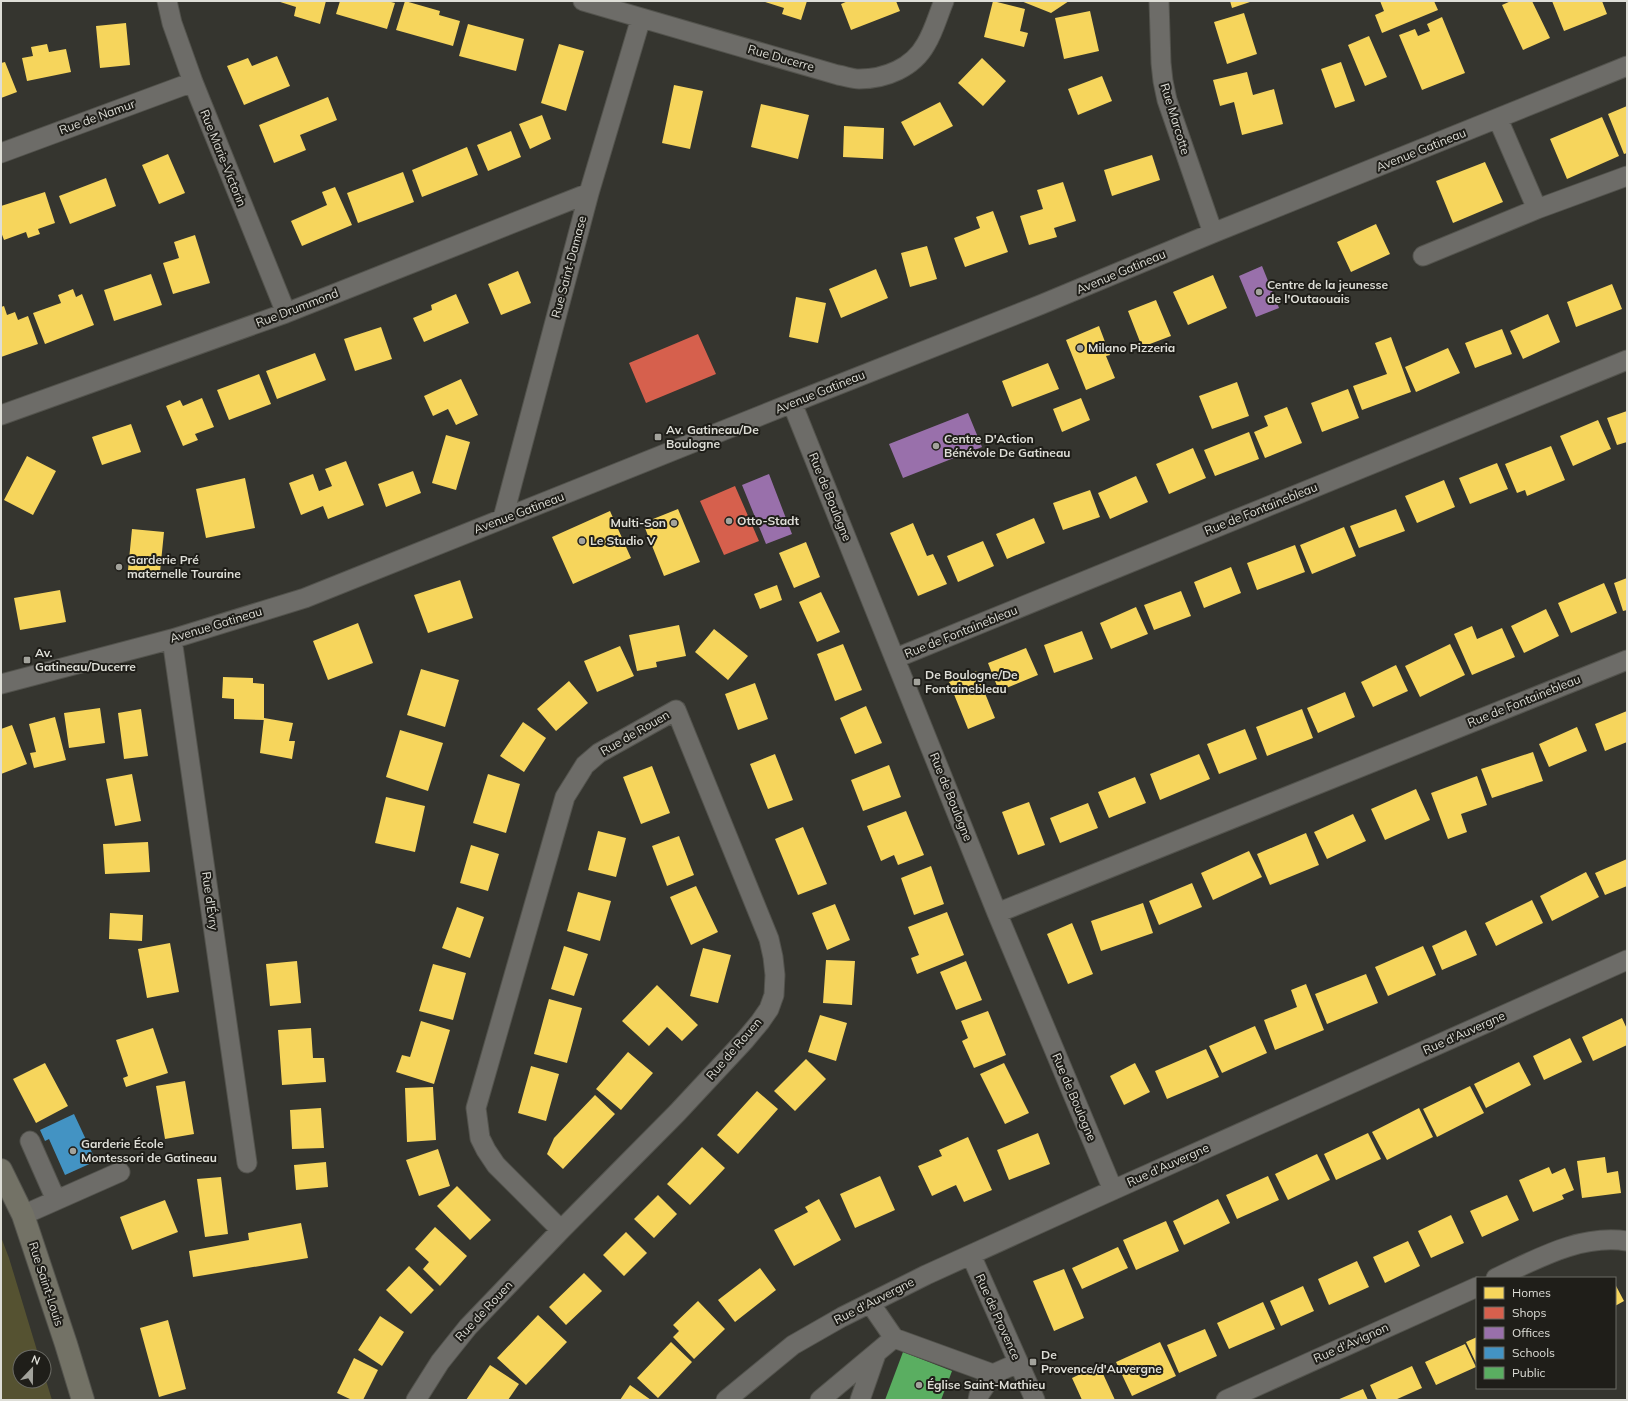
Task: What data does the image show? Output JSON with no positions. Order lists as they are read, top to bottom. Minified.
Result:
{"streets":{"main road":["Rue Saint-Louis"],"street":["Rue Ducerre","Rue de Namur","Rue Marcotte","Avenue Gatineau","Rue Marie-Victorin","Rue Saint-Damase","Rue Drummond","Rue de Boulogne","Rue de Fontainebleau","Rue de Rouen","Rue d'Évry","Rue d'Auvergne","Rue de Provence","Rue d'Avignon"]},"crossings":[["Rue Ducerre","Rue Saint-Damase"],["Rue de Namur","Rue Marie-Victorin"],["Rue Marcotte","Avenue Gatineau"],["Avenue Gatineau","Rue Saint-Damase"],["Avenue Gatineau","Rue de Boulogne"],["Avenue Gatineau","Rue d'Évry"],["Rue Marie-Victorin","Rue Drummond"],["Rue Saint-Damase","Rue Drummond"],["Rue de Boulogne","Rue de Fontainebleau"],["Rue de Boulogne","Rue d'Auvergne"],["Rue d'Auvergne","Rue de Provence"]],"places":{"other":["Centre de la jeunesse de l'Outaouais","Milano Pizzeria","Centre D'Action Bénévole De Gatineau","Otto-Stadt","Multi-Son","Le Studio V","Garderie Pré maternelle Touraine","Garderie École Montessori de Gatineau","Église Saint-Mathieu"],"transit":["Av. Gatineau/De Boulogne","Av. Gatineau/Ducerre","De Boulogne/De Fontainebleau","De Provence/d'Auvergne"]},"legend":["Homes","Shops","Offices","Schools","Public"],"north":"top"}
